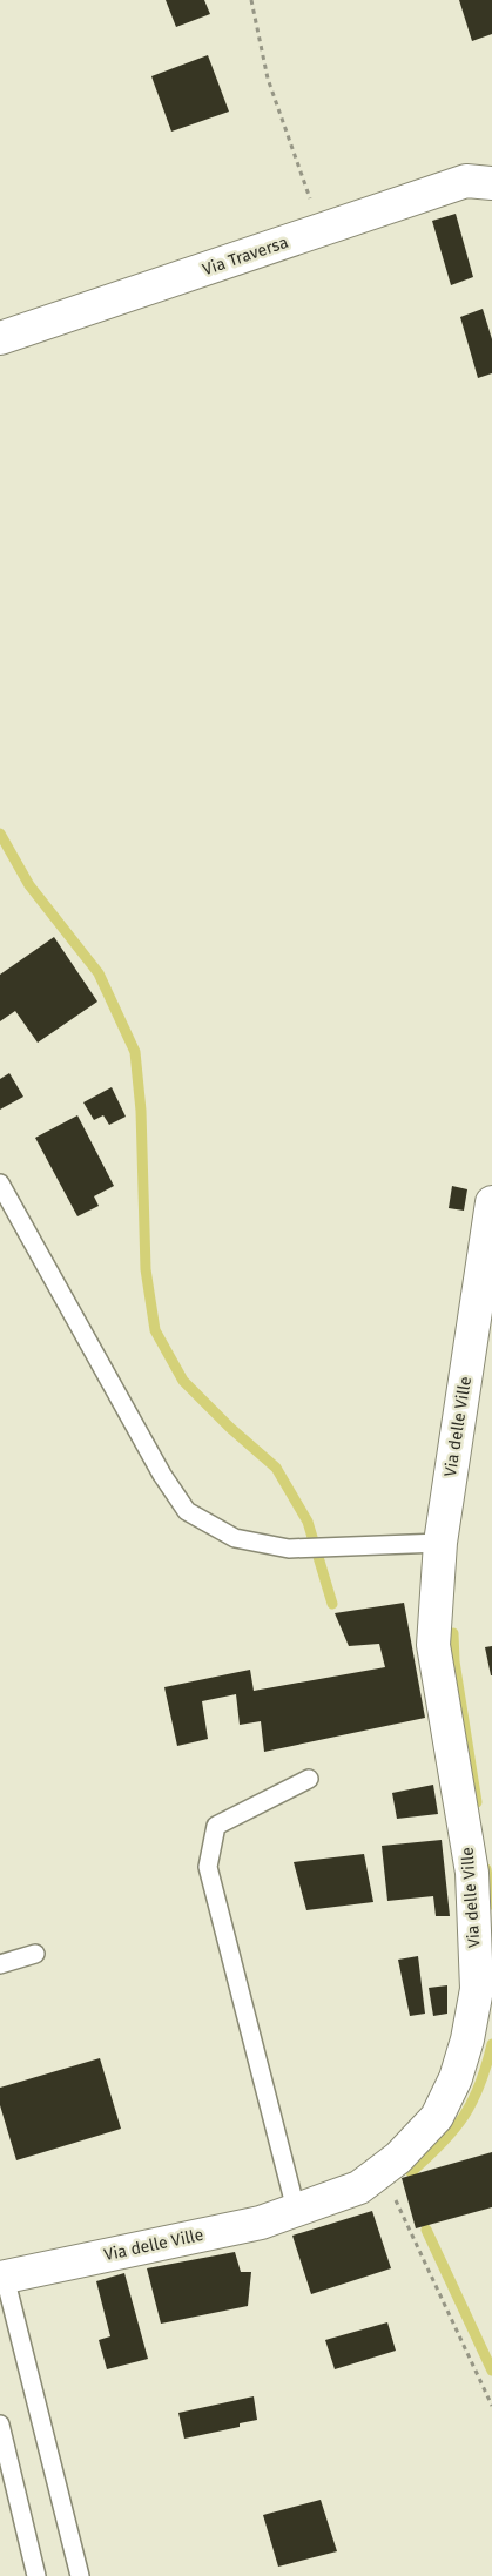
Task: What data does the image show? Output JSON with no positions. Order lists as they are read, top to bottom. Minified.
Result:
{"streets":{"street":["Via Traversa","Via delle Ville"]}}
